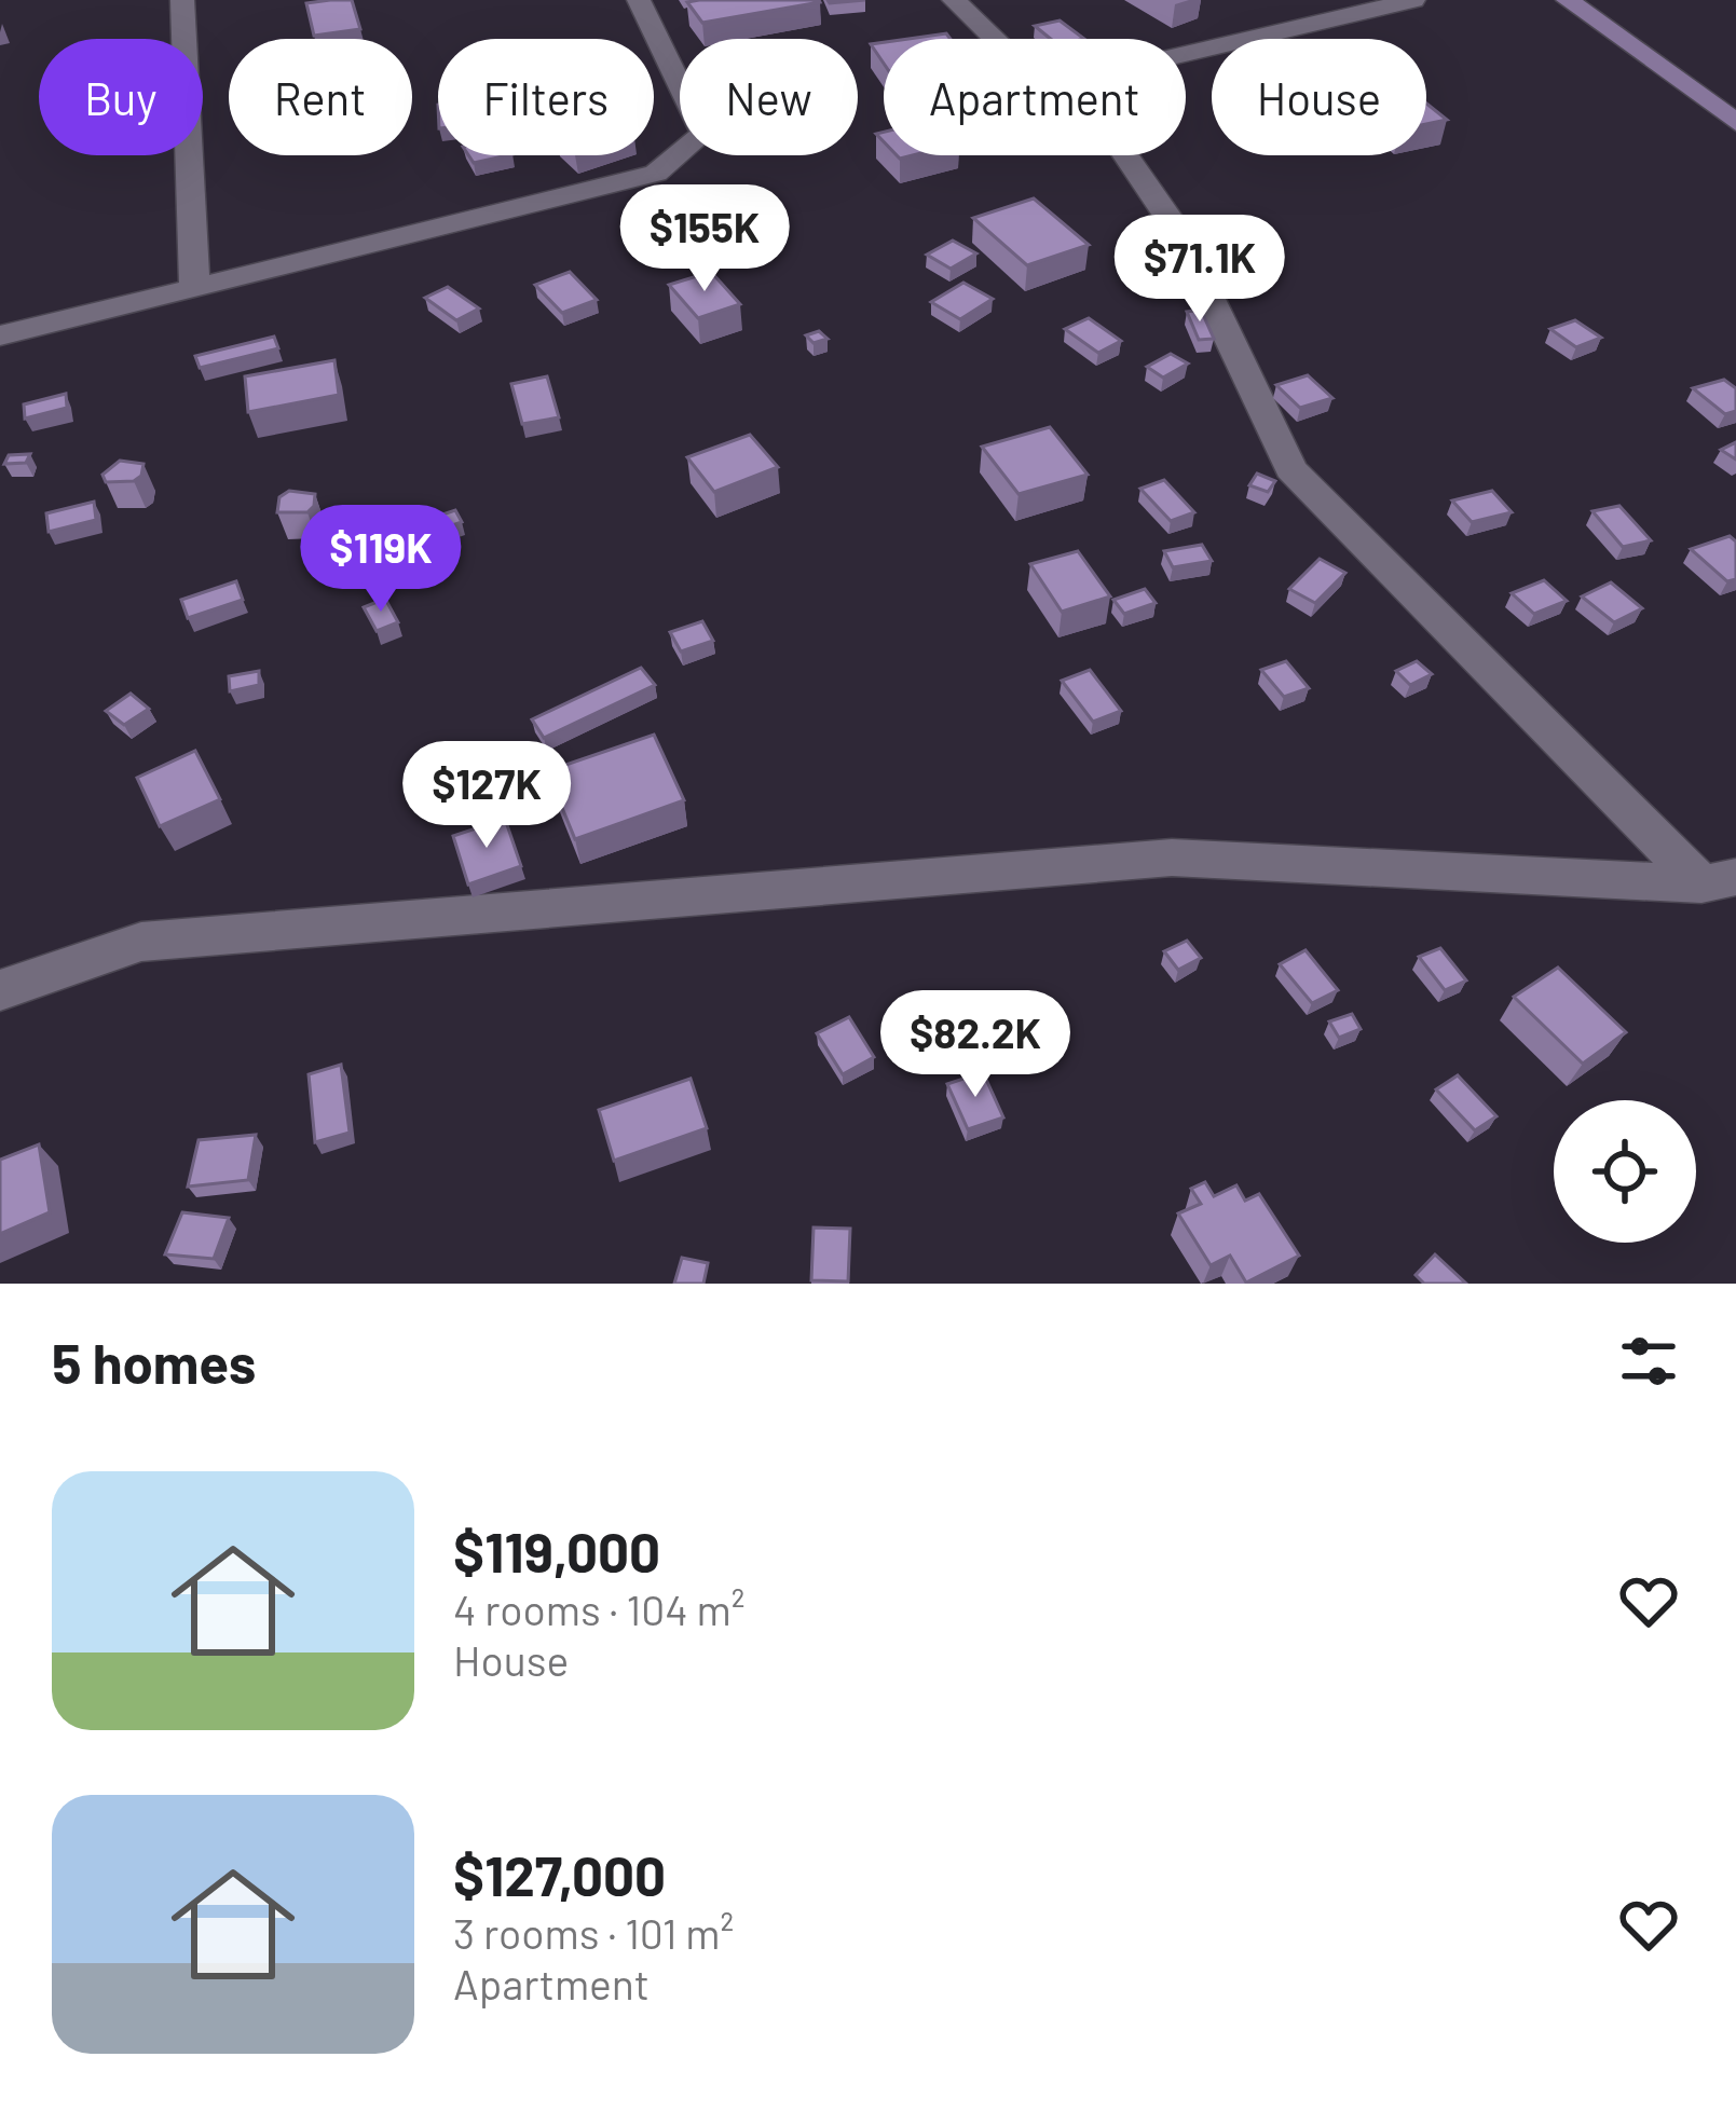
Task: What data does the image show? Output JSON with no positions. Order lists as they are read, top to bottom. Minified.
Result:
{"page":{"chip":["Buy","Rent","Filters","New","Apartment","House"],"price":["$155K","$71.1K","$119K","$127K","$82.2K"],"heading":"5 homes","list":[{"name":"$119,000","note":"4 rooms · 104 m² · House"},{"name":"$127,000","note":"3 rooms · 101 m² · Apartment"}]}}
